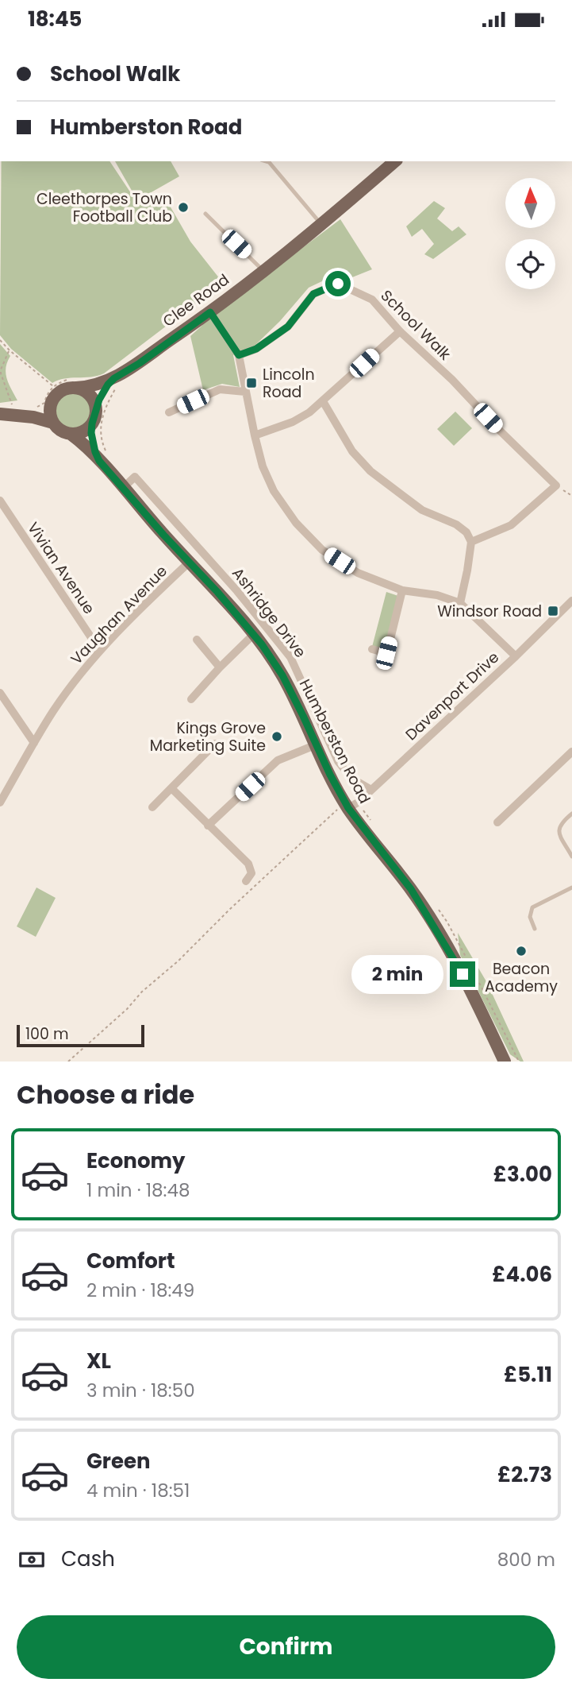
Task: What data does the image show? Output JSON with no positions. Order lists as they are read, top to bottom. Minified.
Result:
{"streets":{"main road":["Clee Road","Humberston Road"],"street":["School Walk","Vivian Avenue","Ashridge Drive","Vaughan Avenue","Davenport Drive"]},"crossings":[["Clee Road","Humberston Road"],["Vivian Avenue","Vaughan Avenue"],["Ashridge Drive","Davenport Drive"],["Ashridge Drive","Humberston Road"],["Vaughan Avenue","Humberston Road"],["Davenport Drive","Humberston Road"]],"places":{"other":["Cleethorpes Town Football Club","Kings Grove Marketing Suite","Beacon Academy"],"transit":["Lincoln Road","Windsor Road"]},"scale_bar":"100 m","north":"top","page":{"status":"18:45","banner":["School Walk","Humberston Road"],"bubble":"2 min","scale":"100 m","heading":"Choose a ride","list":[{"name":"Economy","note":"1 min · 18:48","value":"£3.00"},{"name":"Comfort","note":"2 min · 18:49","value":"£4.06"},{"name":"XL","note":"3 min · 18:50","value":"£5.11"},{"name":"Green","note":"4 min · 18:51","value":"£2.73"}],"pay":["Cash","800 m"],"buttons":"Confirm"}}
